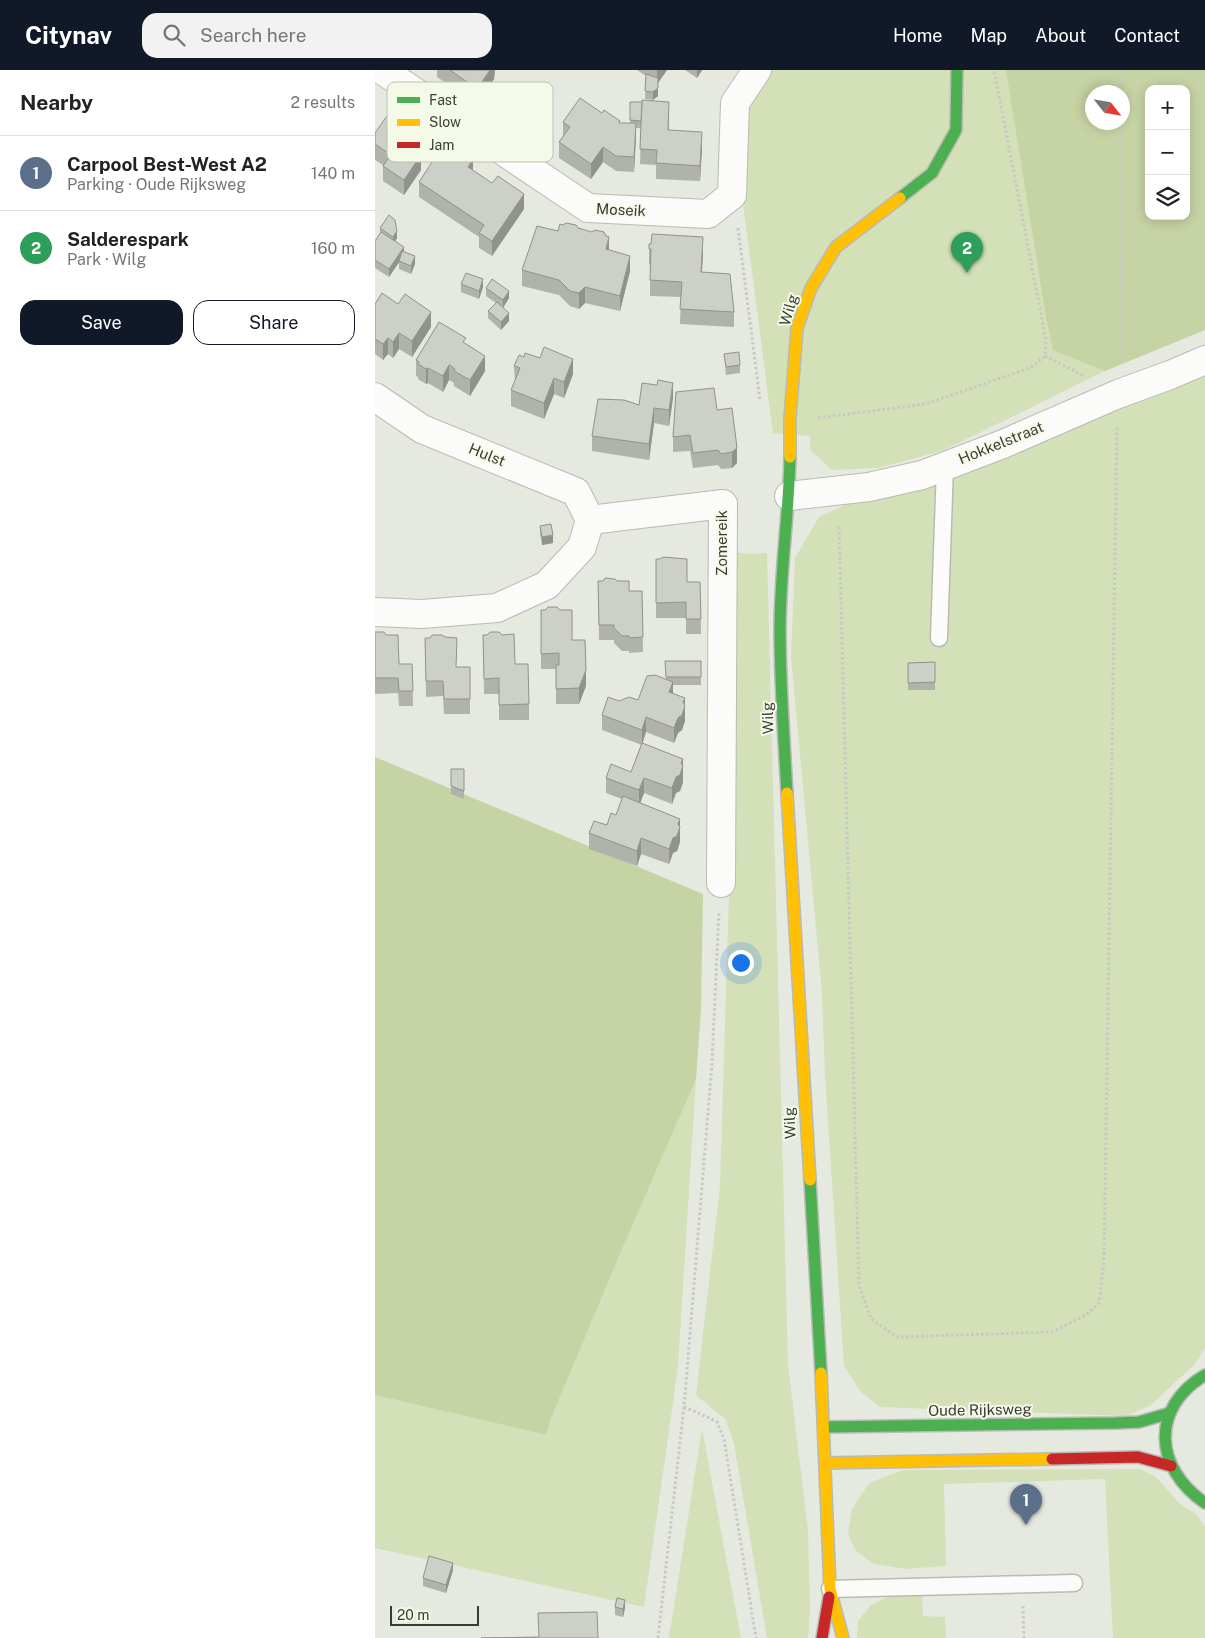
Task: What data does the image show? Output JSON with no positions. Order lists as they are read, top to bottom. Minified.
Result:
{"streets":{"street":["Moseik","Wilg","Hokkelstraat","Hulst","Zomereik","Oude Rijksweg"]},"crossings":[["Wilg","Hokkelstraat"],["Wilg","Oude Rijksweg"],["Hulst","Zomereik"]],"legend":["Fast","Slow","Jam"],"scale_bar":"20 m","north":"bottom right","page":{"header":"Citynav","search":"Search here","nav":["Home","Map","About","Contact"],"heading":["Nearby","2 results"],"map_buttons":["+","−"],"list":[{"mark":"1","name":"Carpool Best-West A2","note":"Parking · Oude Rijksweg","value":"140 m"},{"mark":"2","name":"Salderespark","note":"Park · Wilg","value":"160 m"}],"pins":["2","1"],"buttons":["Save","Share"],"scale":"20 m"}}
